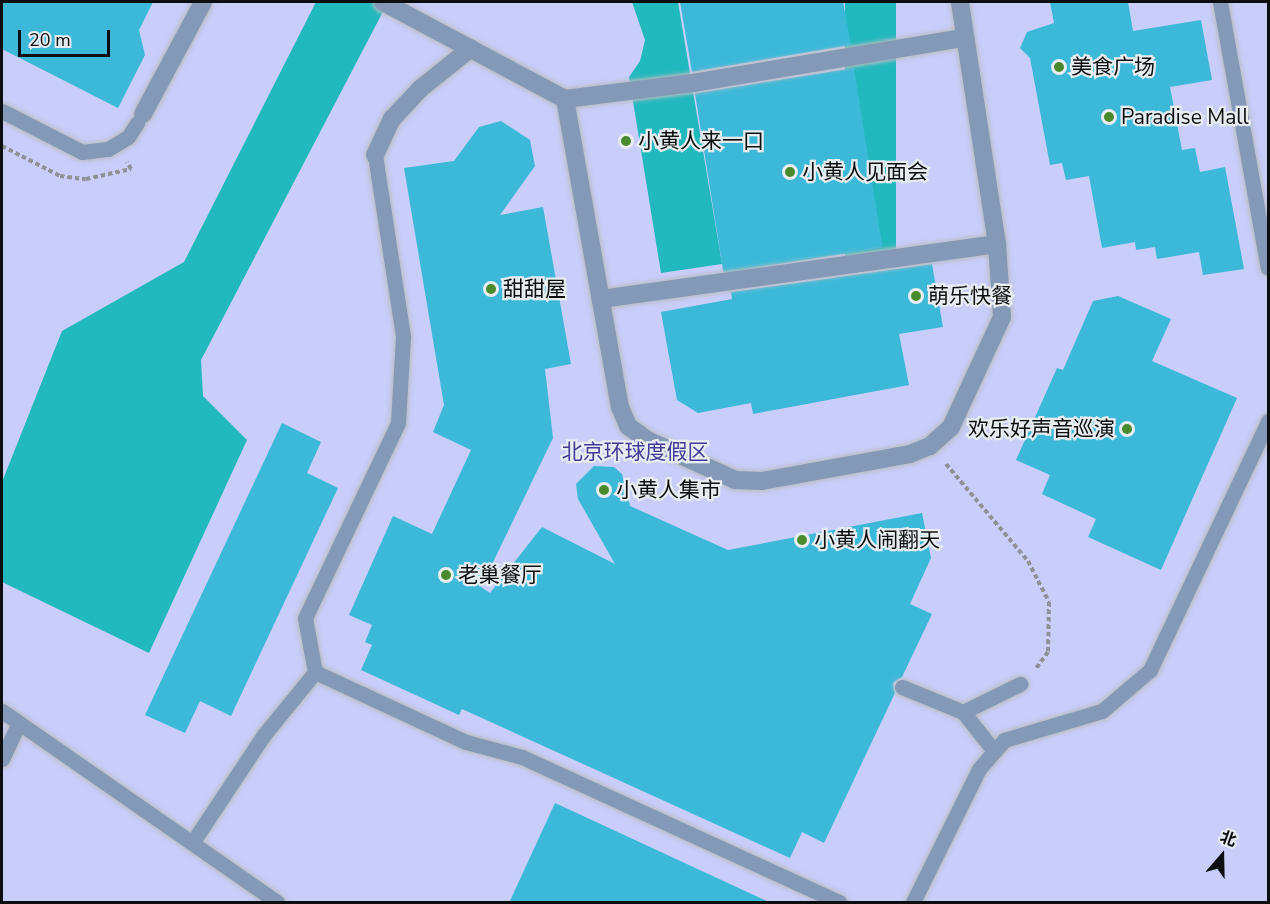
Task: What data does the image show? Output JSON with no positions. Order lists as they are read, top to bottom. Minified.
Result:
{"parks":["北京环球度假区"],"places":["美食广场","Paradise Mall","小黄人来一口","小黄人见面会","甜甜屋","萌乐快餐","欢乐好声音巡演","小黄人集市","小黄人闹翻天","老巢餐厅"],"scale_bar":"20 m","north":"top"}
